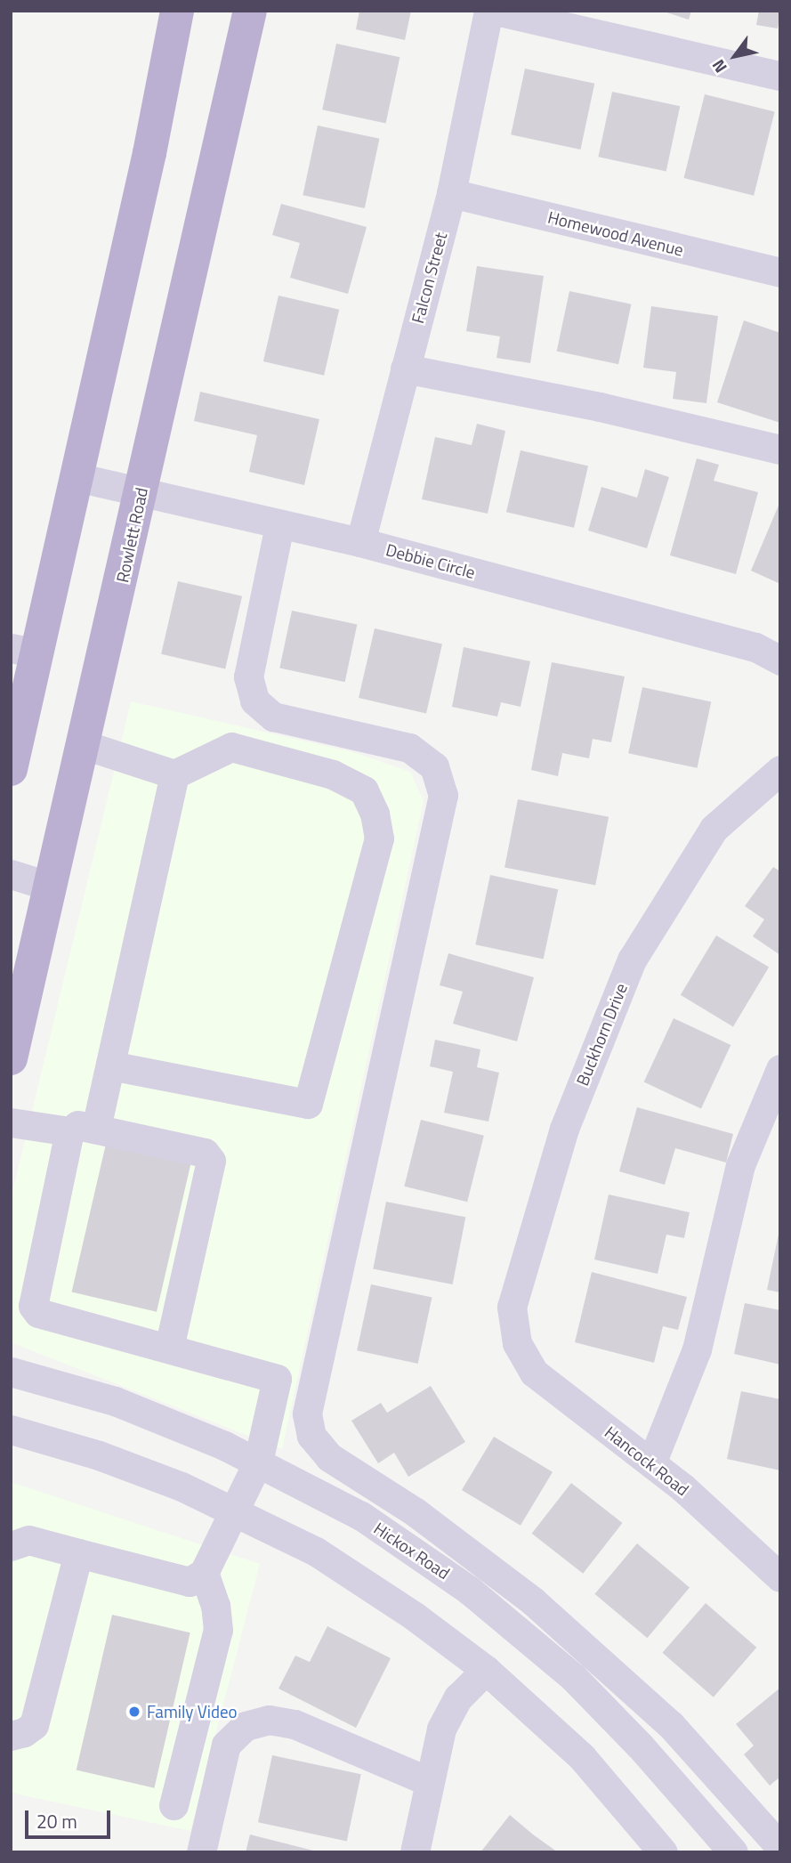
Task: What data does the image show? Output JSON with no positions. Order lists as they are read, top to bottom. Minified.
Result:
{"streets":{"main road":["Rowlett Road"],"street":["Homewood Avenue","Falcon Street","Debbie Circle","Buckhorn Drive","Hancock Road","Hickox Road"]},"crossings":[["Homewood Avenue","Falcon Street"],["Falcon Street","Debbie Circle"],["Rowlett Road","Debbie Circle"],["Buckhorn Drive","Hancock Road"]],"places":["Family Video"],"scale_bar":"20 m","north":"bottom left"}
